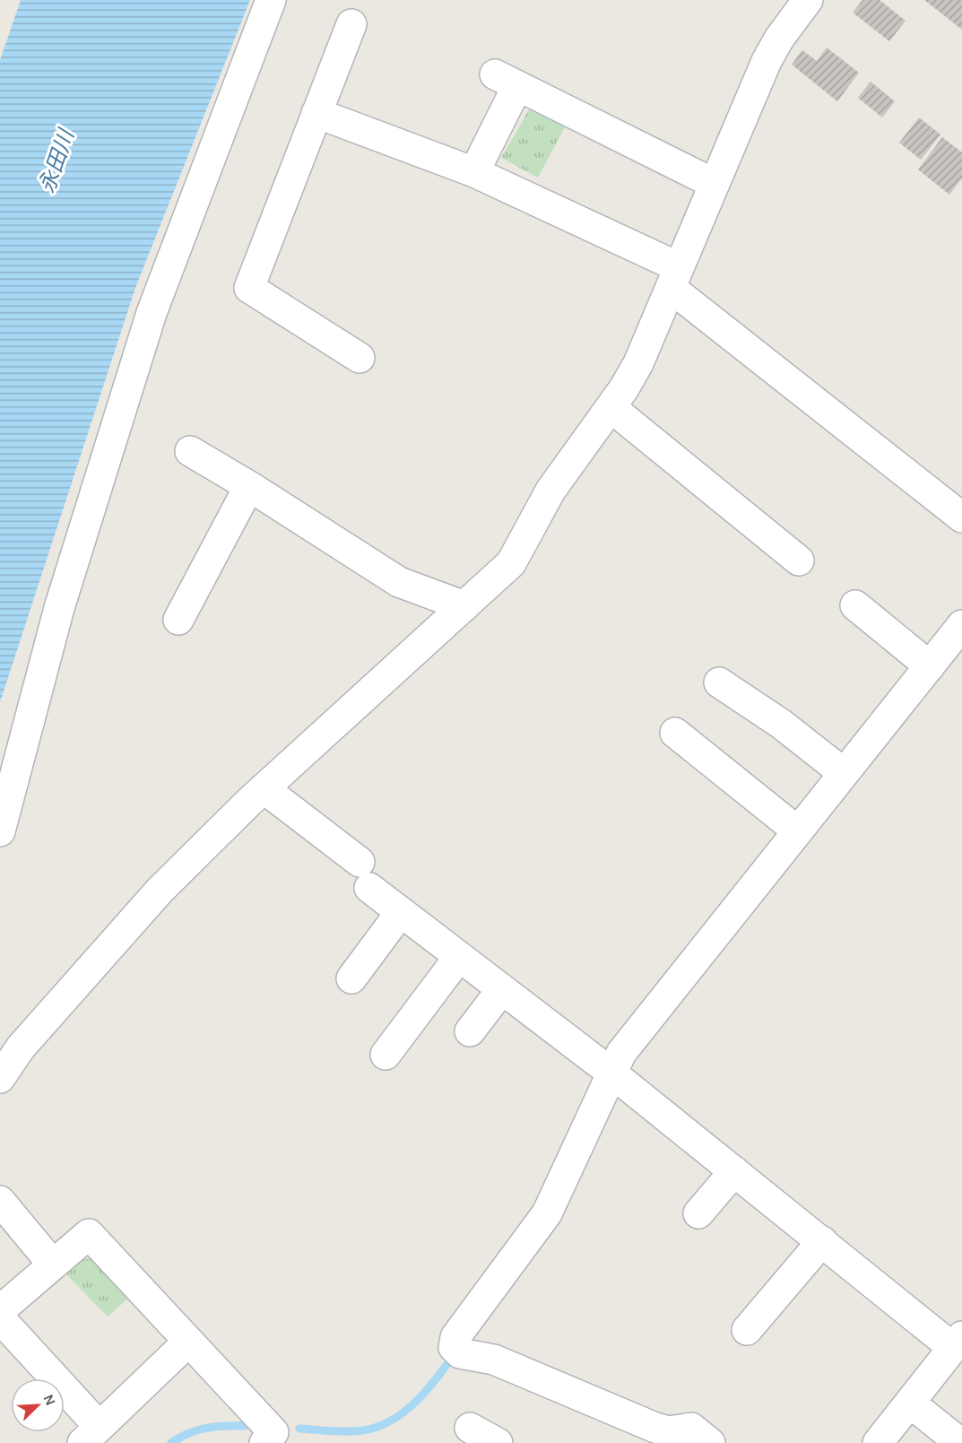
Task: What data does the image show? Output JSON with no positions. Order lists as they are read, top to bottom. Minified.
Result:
{"water":["永田川"],"north":"top right"}
